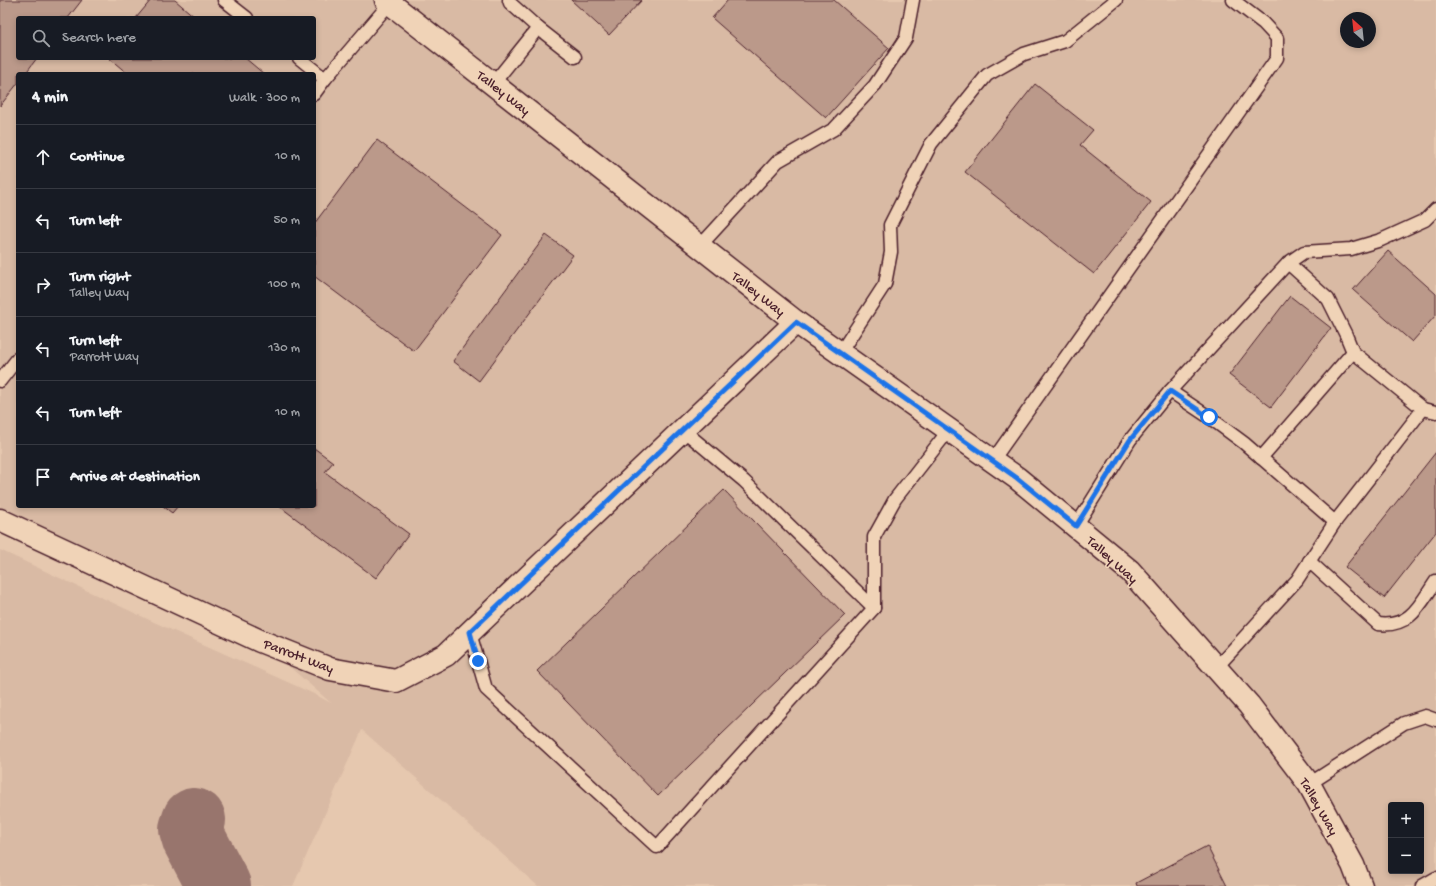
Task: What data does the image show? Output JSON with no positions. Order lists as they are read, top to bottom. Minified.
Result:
{"streets":{"main road":["Talley Way","Parrott Way"]},"crossings":[["Talley Way","Parrott Way"]],"north":"top left","page":{"search":"Search here","heading":["4 min","Walk · 300 m"],"list":[["Continue","10 m"],["Turn left","50 m"],["Turn right","Talley Way","100 m"],["Turn left","Parrott Way","130 m"],["Turn left","10 m"],"Arrive at destination"],"map_buttons":["+","−"]}}
